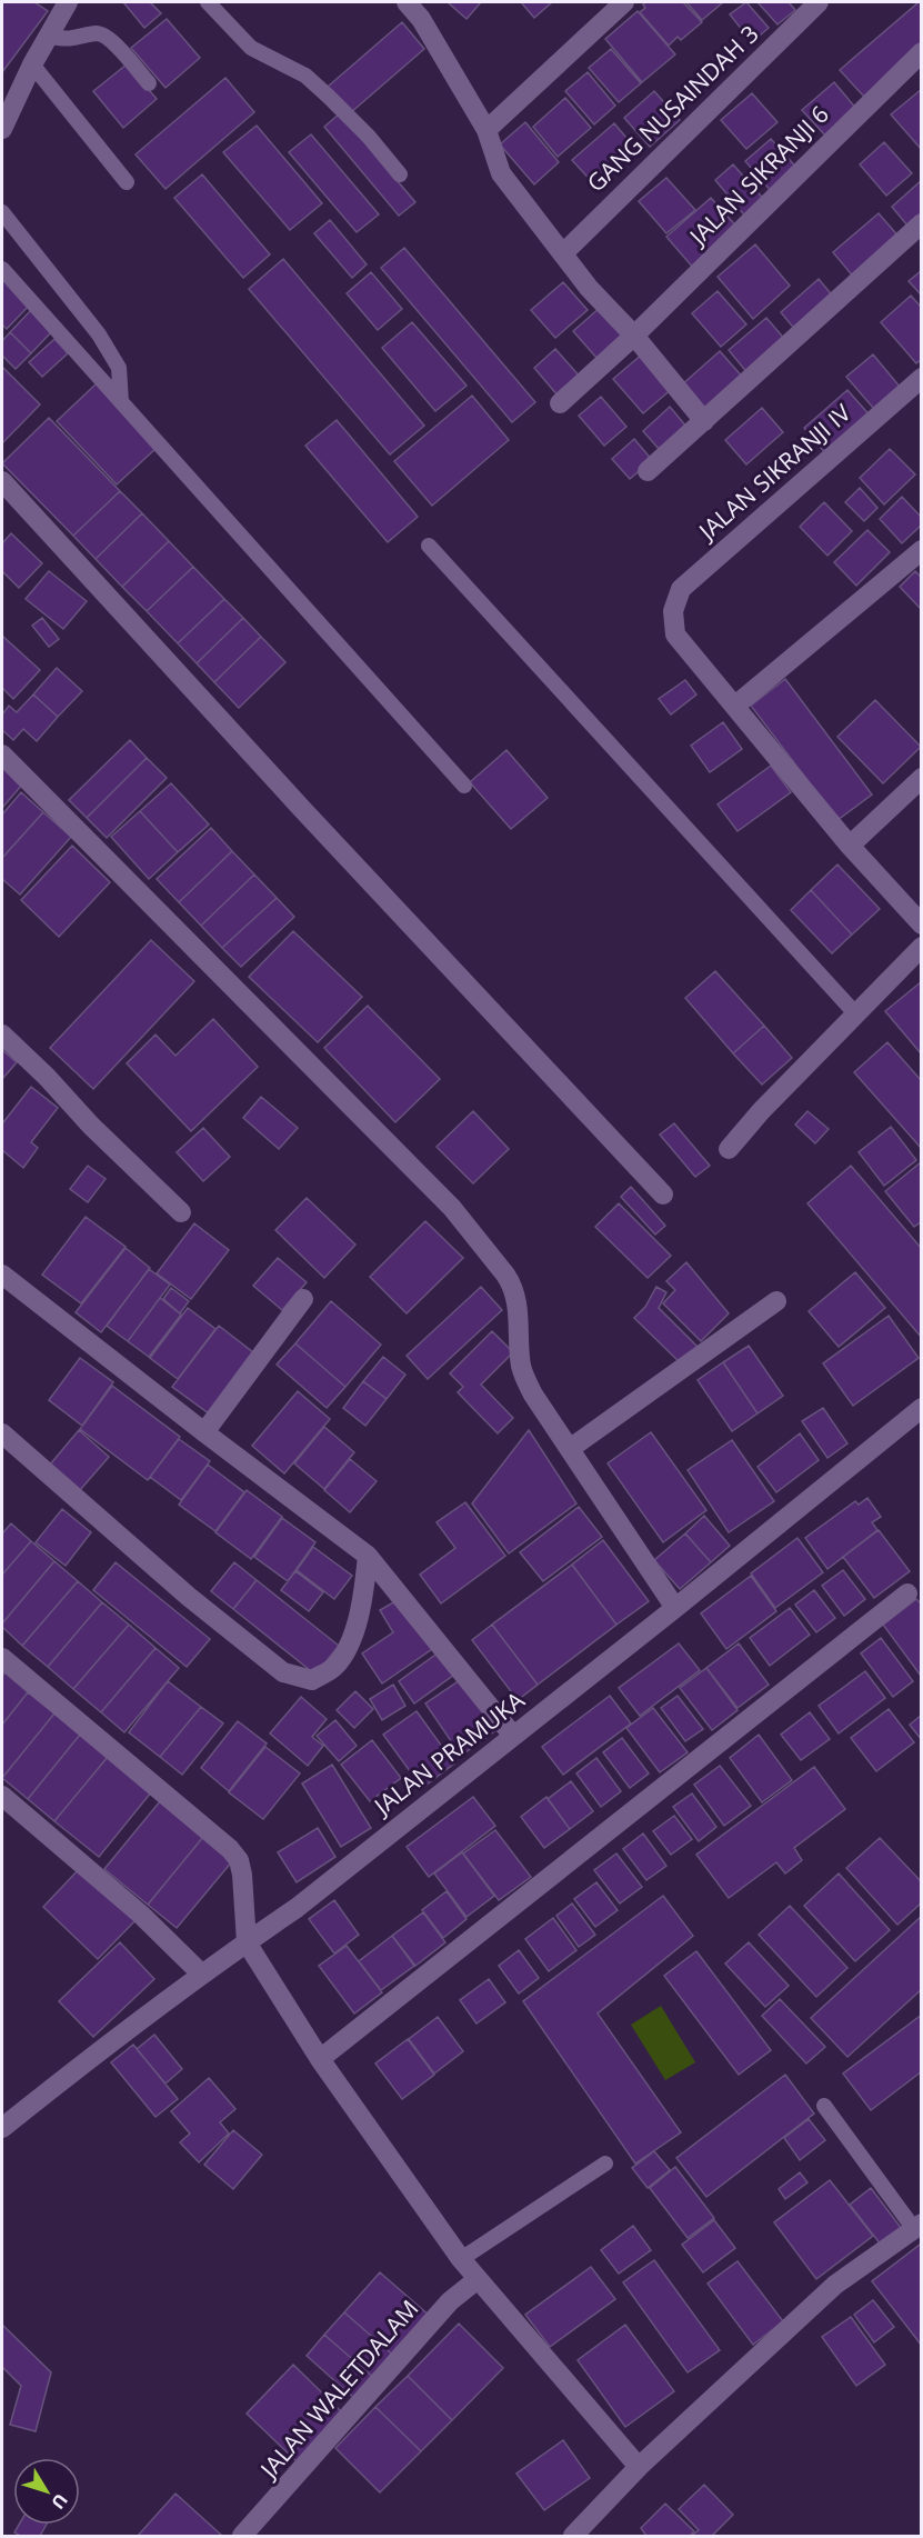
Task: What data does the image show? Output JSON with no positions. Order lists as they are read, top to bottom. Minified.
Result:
{"streets":{"street":["GANG NUSAINDAH 3","JALAN SIKRANJI 6","JALAN SIKRANJI IV","JALAN PRAMUKA","JALAN WALETDALAM"]},"north":"bottom right"}
